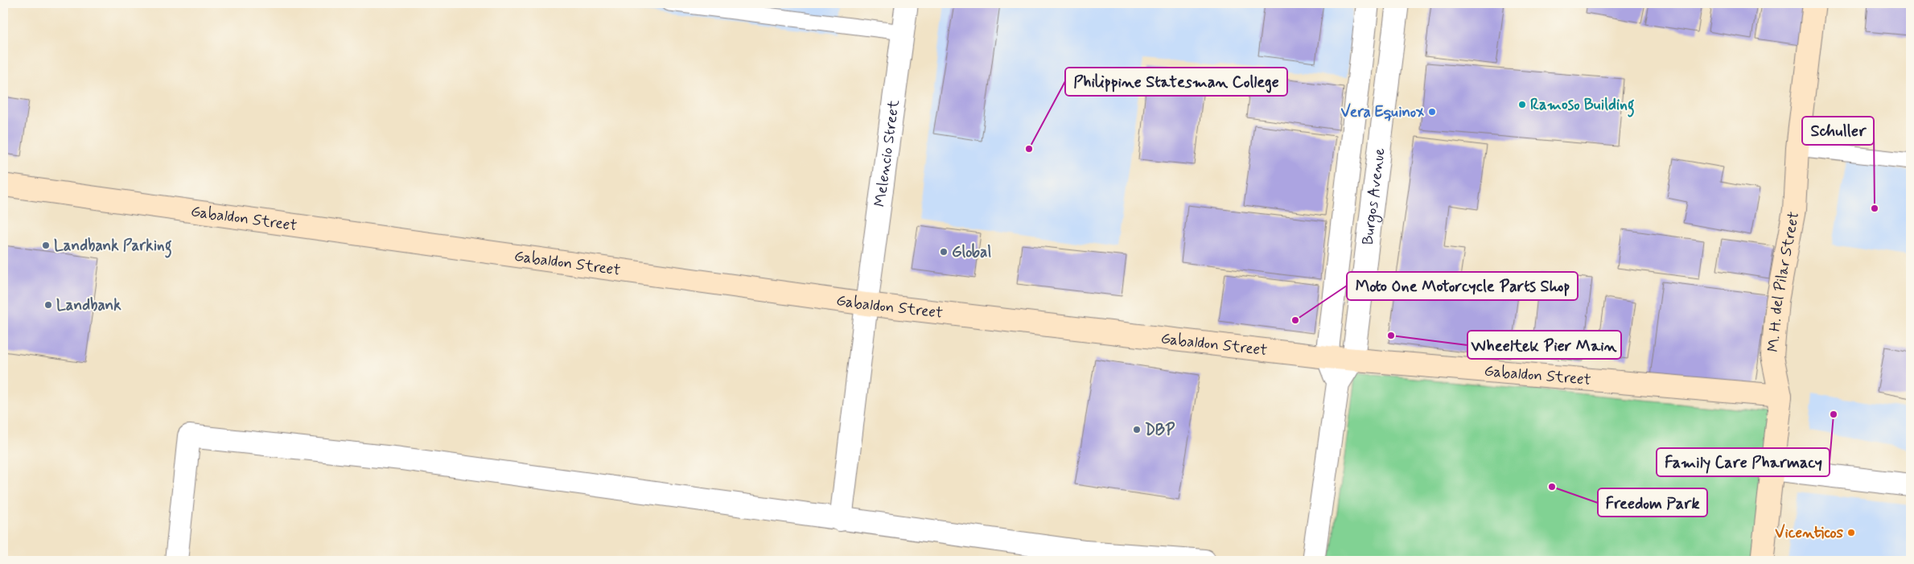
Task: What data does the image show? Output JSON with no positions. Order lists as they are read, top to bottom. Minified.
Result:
{"streets":{"main road":["Gabaldon Street","M. H. del Pilar Street"],"street":["Melencio Street","Burgos Avenue"]},"crossings":[["Melencio Street","Gabaldon Street"],["Burgos Avenue","Gabaldon Street"],["Gabaldon Street","M. H. del Pilar Street"]],"places":["Ramoso Building","Vera Equinox","Philippine Statesman College","Schuller","Landbank Parking","Global","Landbank","Moto One Motorcycle Parts Shop","Wheeltek Pier Main","Family Care Pharmacy","DBP","Freedom Park","Vicenticos"]}
